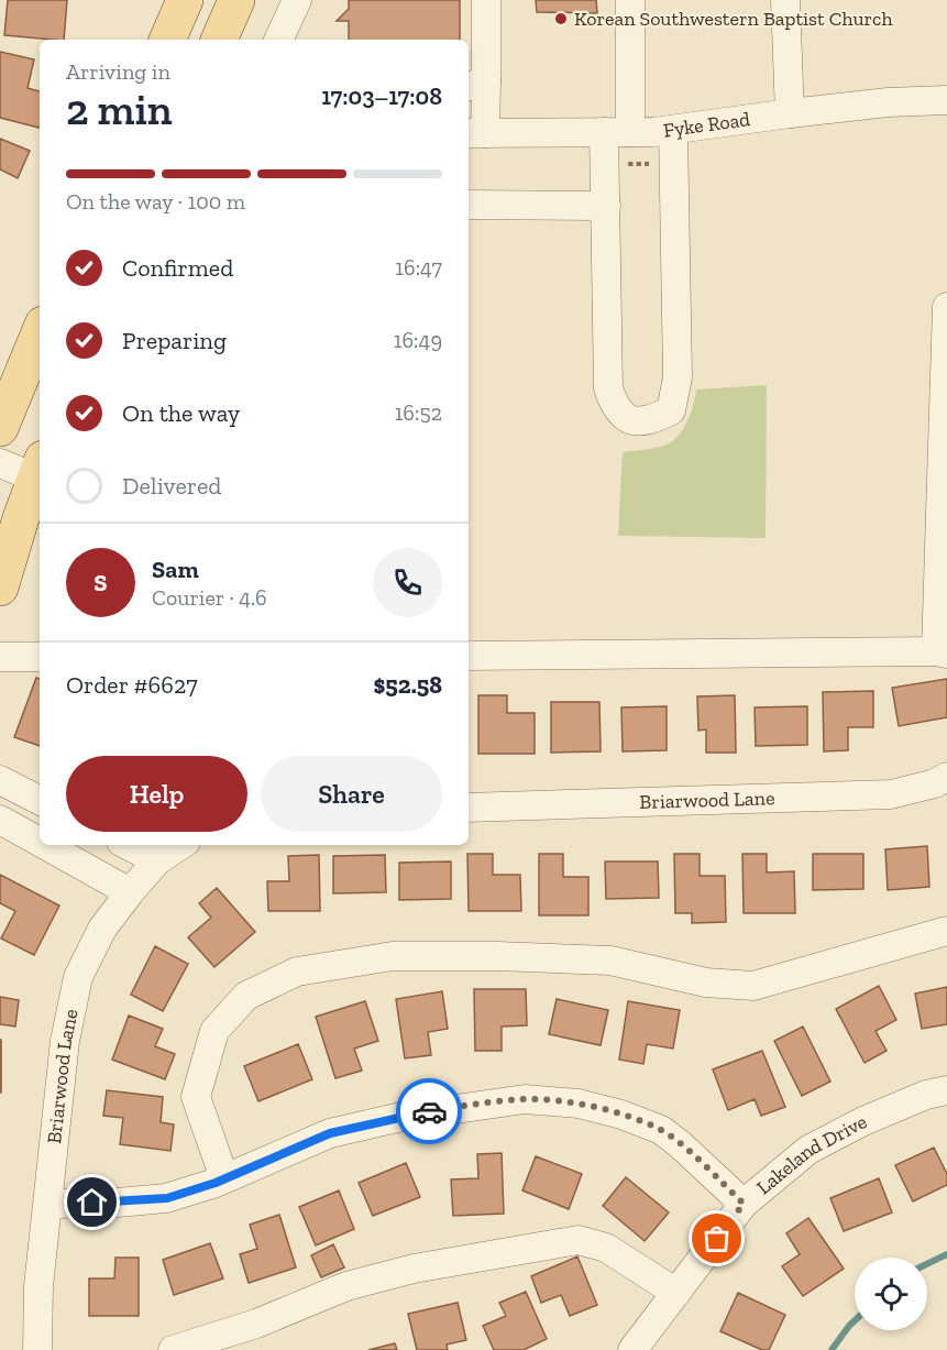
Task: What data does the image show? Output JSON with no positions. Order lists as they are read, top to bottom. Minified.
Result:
{"streets":{"street":["Fyke Road","Briarwood Lane","Lakeland Drive"]},"places":["Korean Southwestern Baptist Church"],"page":{"heading":["2 min","Arriving in","17:03–17:08"],"panel":["Sam","Courier · 4.6","Order #6627","$52.58"],"bar":"On the way · 100 m","list":[["Confirmed","16:47"],["Preparing","16:49"],["On the way","16:52"],"Delivered"],"round":"S","buttons":["Help","Share"]}}
